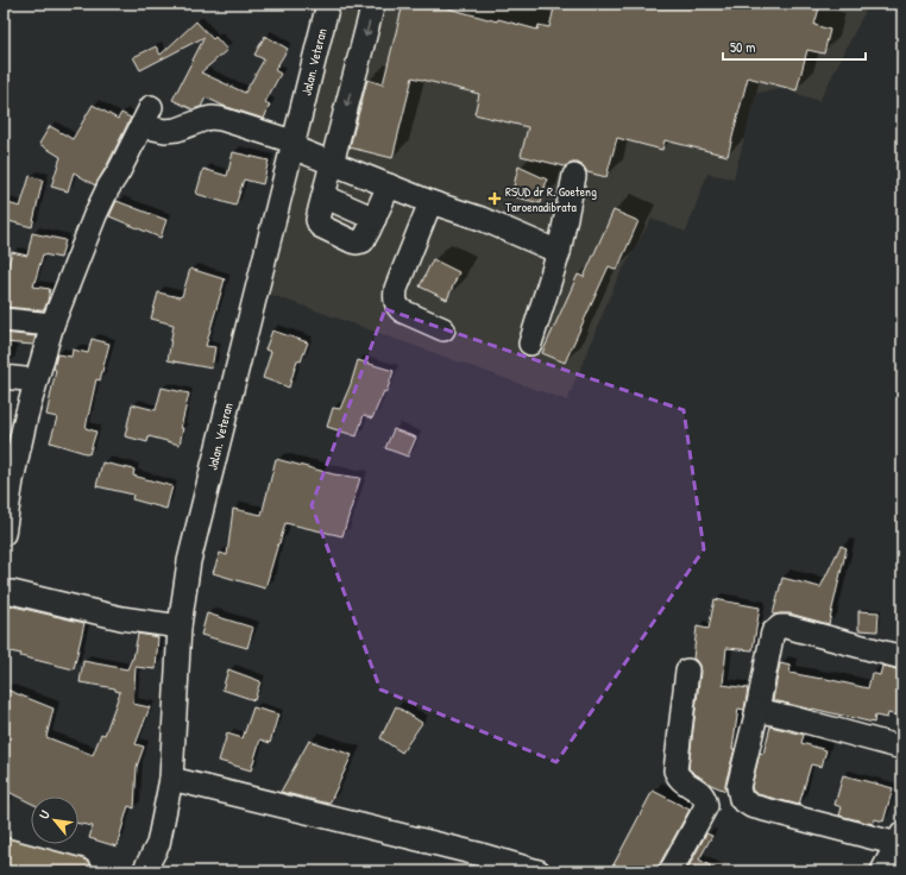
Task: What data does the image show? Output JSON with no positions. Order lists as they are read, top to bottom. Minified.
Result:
{"streets":{"street":["Jalan. Veteran"]},"places":{"health":["RSUD dr R. Goeteng Taroenadibrata"]},"scale_bar":"50 m","north":"top left"}
